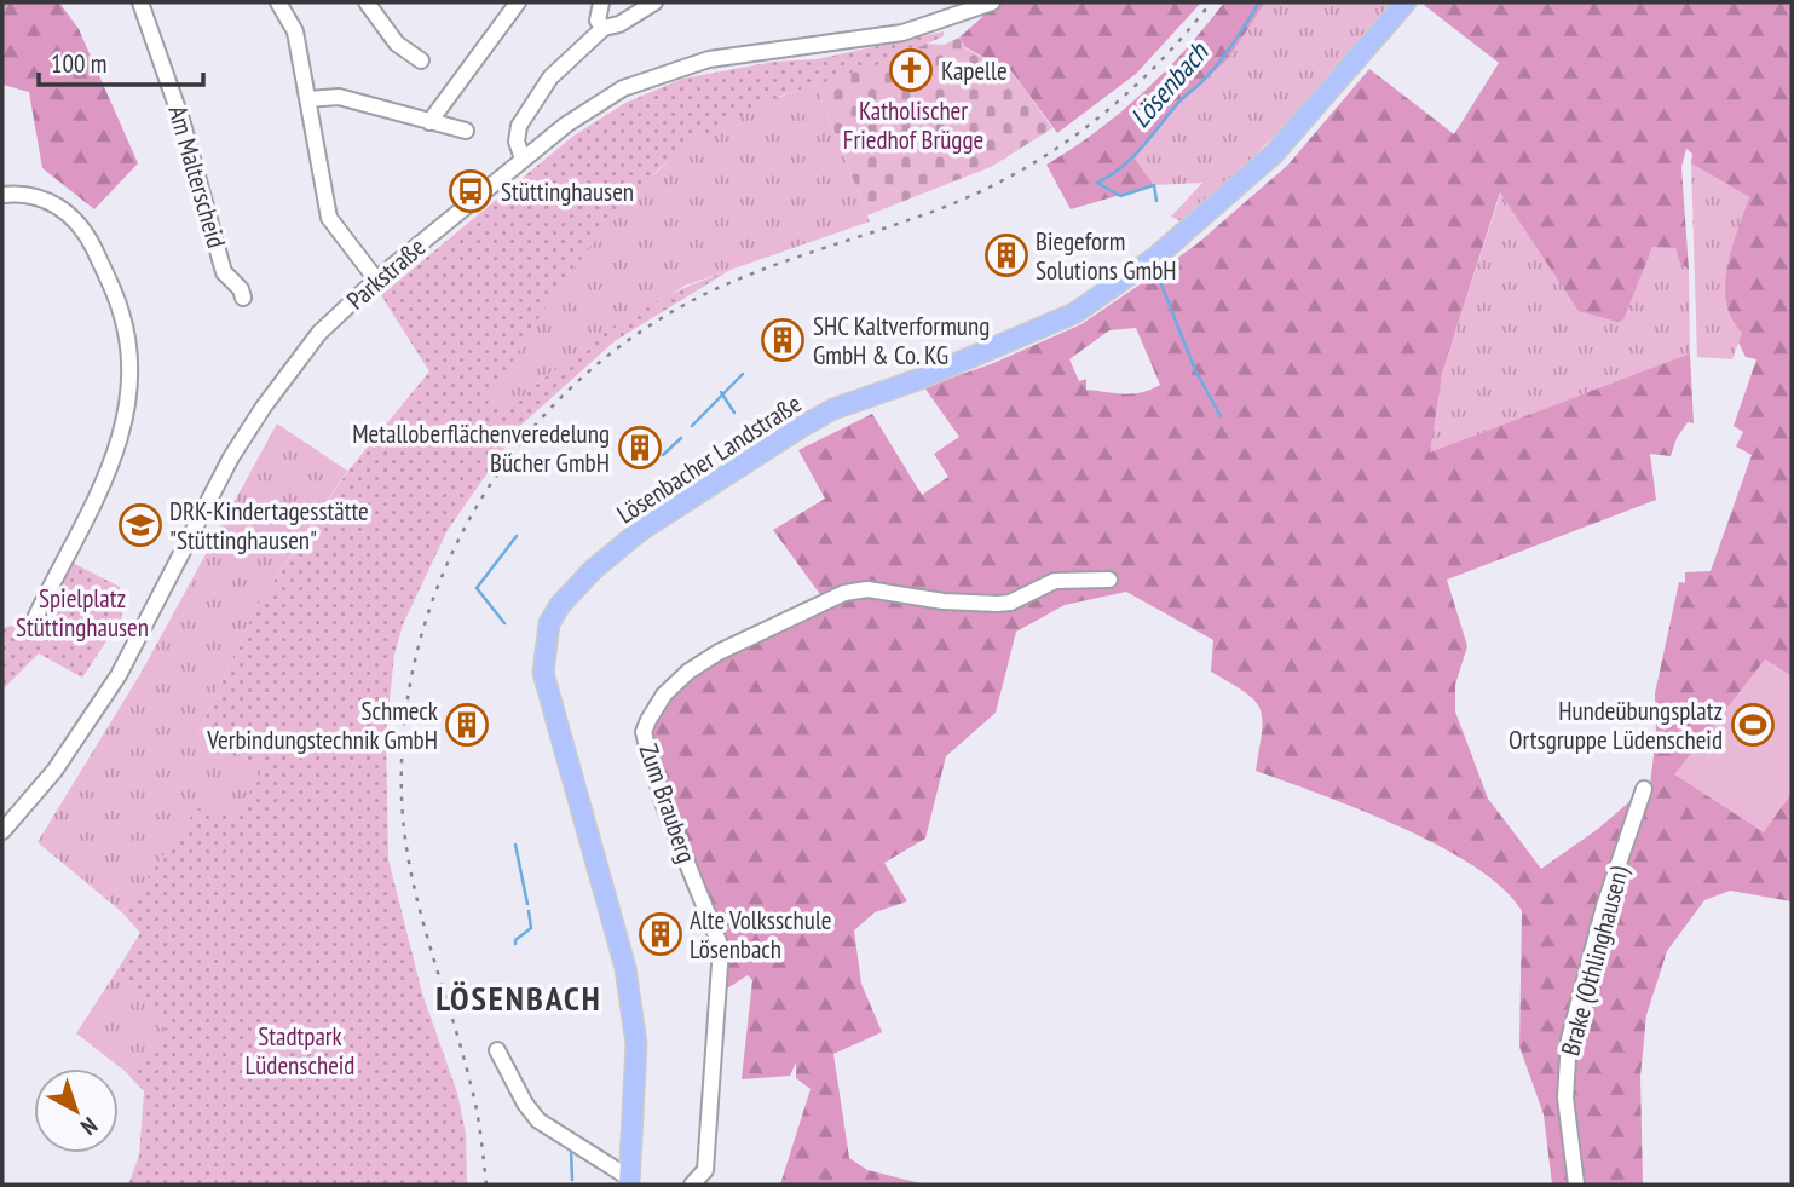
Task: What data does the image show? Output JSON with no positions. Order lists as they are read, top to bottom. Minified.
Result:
{"streets":{"main road":["Lösenbacher Landstraße"],"street":["Am Malterscheid","Parkstraße","Zum Brauberg","Brake (Othlinghausen)"]},"districts":["LÖSENBACH"],"water":["Lösenbach"],"parks":["Katholischer Friedhof Brügge","Spielplatz Stüttinghausen","Stadtpark Lüdenscheid"],"places":{"church":["Kapelle"],"bus stop":["Stüttinghausen"],"building":["Biegeform Solutions GmbH","SHC Kaltverformung GmbH & Co. KG","Metalloberflächenveredelung Bücher GmbH","Schmeck Verbindungstechnik GmbH","Alte Volksschule Lösenbach"],"school or university":["DRK-Kindertagesstätte \"Stüttinghausen\""],"sports":["Hundeübungsplatz Ortsgruppe Lüdenscheid"]},"scale_bar":"100 m","north":"bottom right"}
